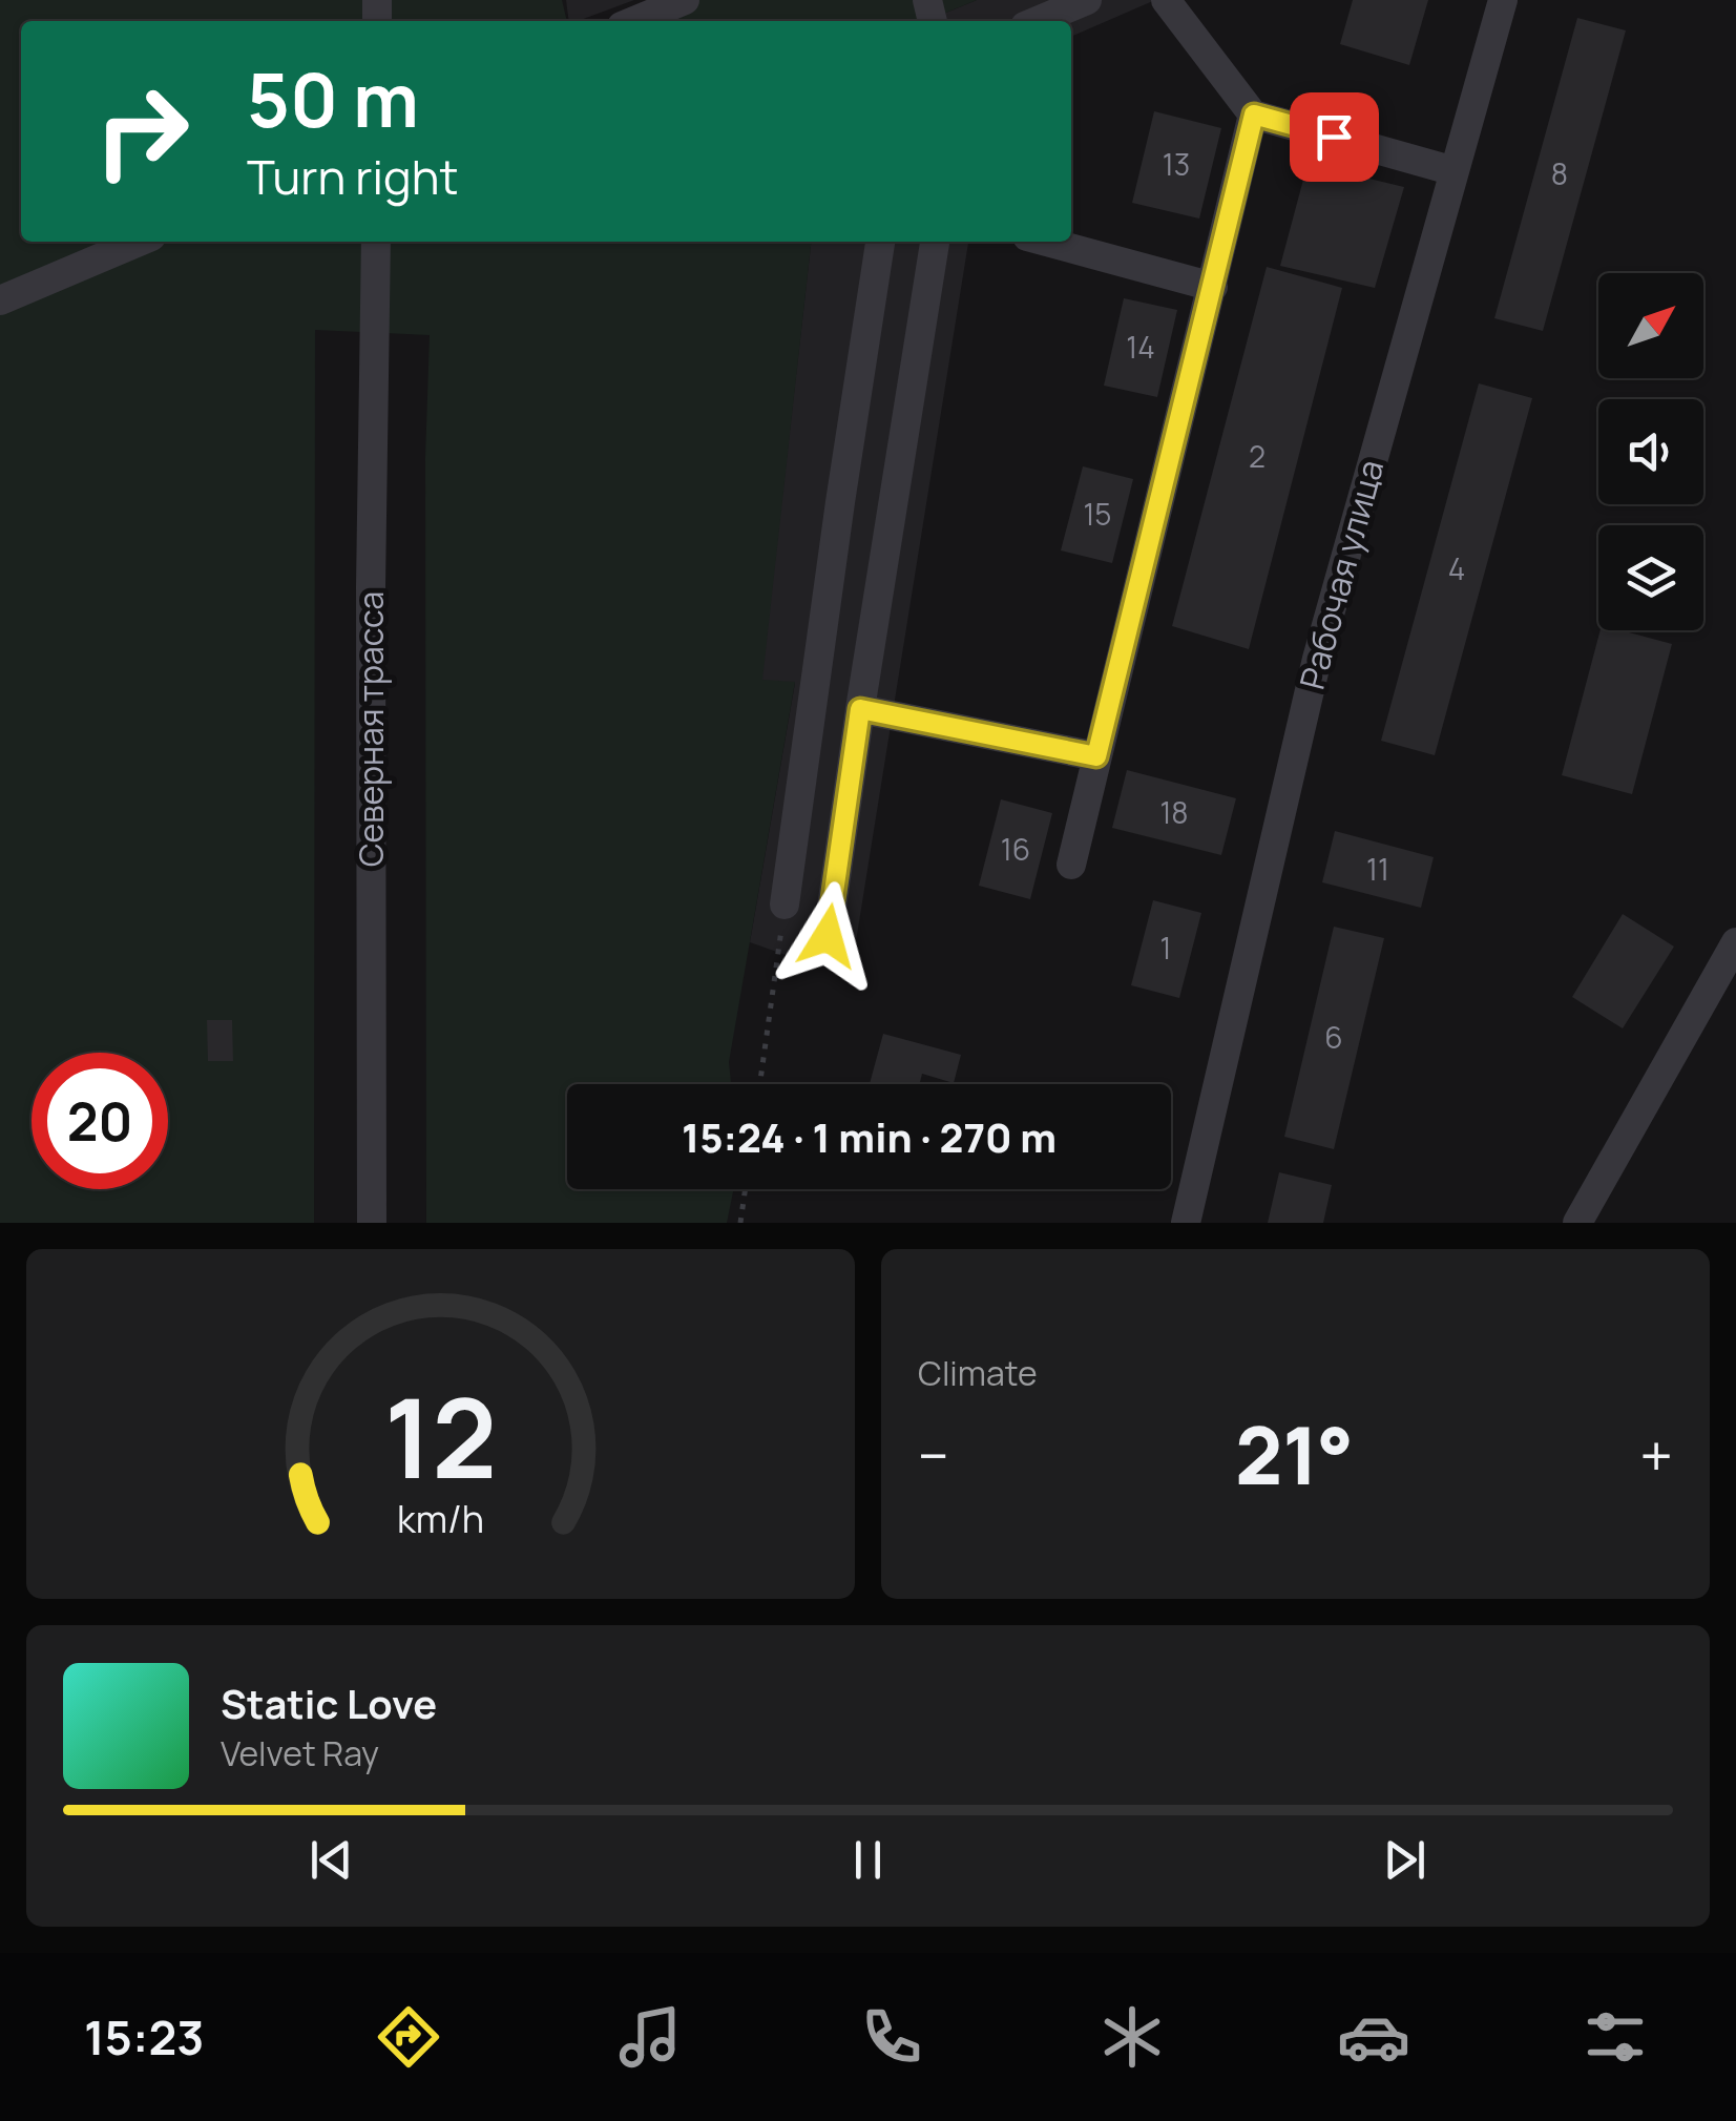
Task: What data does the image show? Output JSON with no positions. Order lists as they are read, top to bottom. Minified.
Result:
{"streets":{"street":["Рабочая улица","Северная трасса"]},"house_numbers":["13","8","14","2","15","4","18","16","11","1","6"],"north":"top right","page":{"turn":["50 m","Turn right"],"limit":"20","trip":"15:24 · 1 min · 270 m","tile":"Climate","heat":["−","21°","+"],"song":["Static Love","Velvet Ray"],"tabs":"15:23","gauge":["12","km/h"]}}
